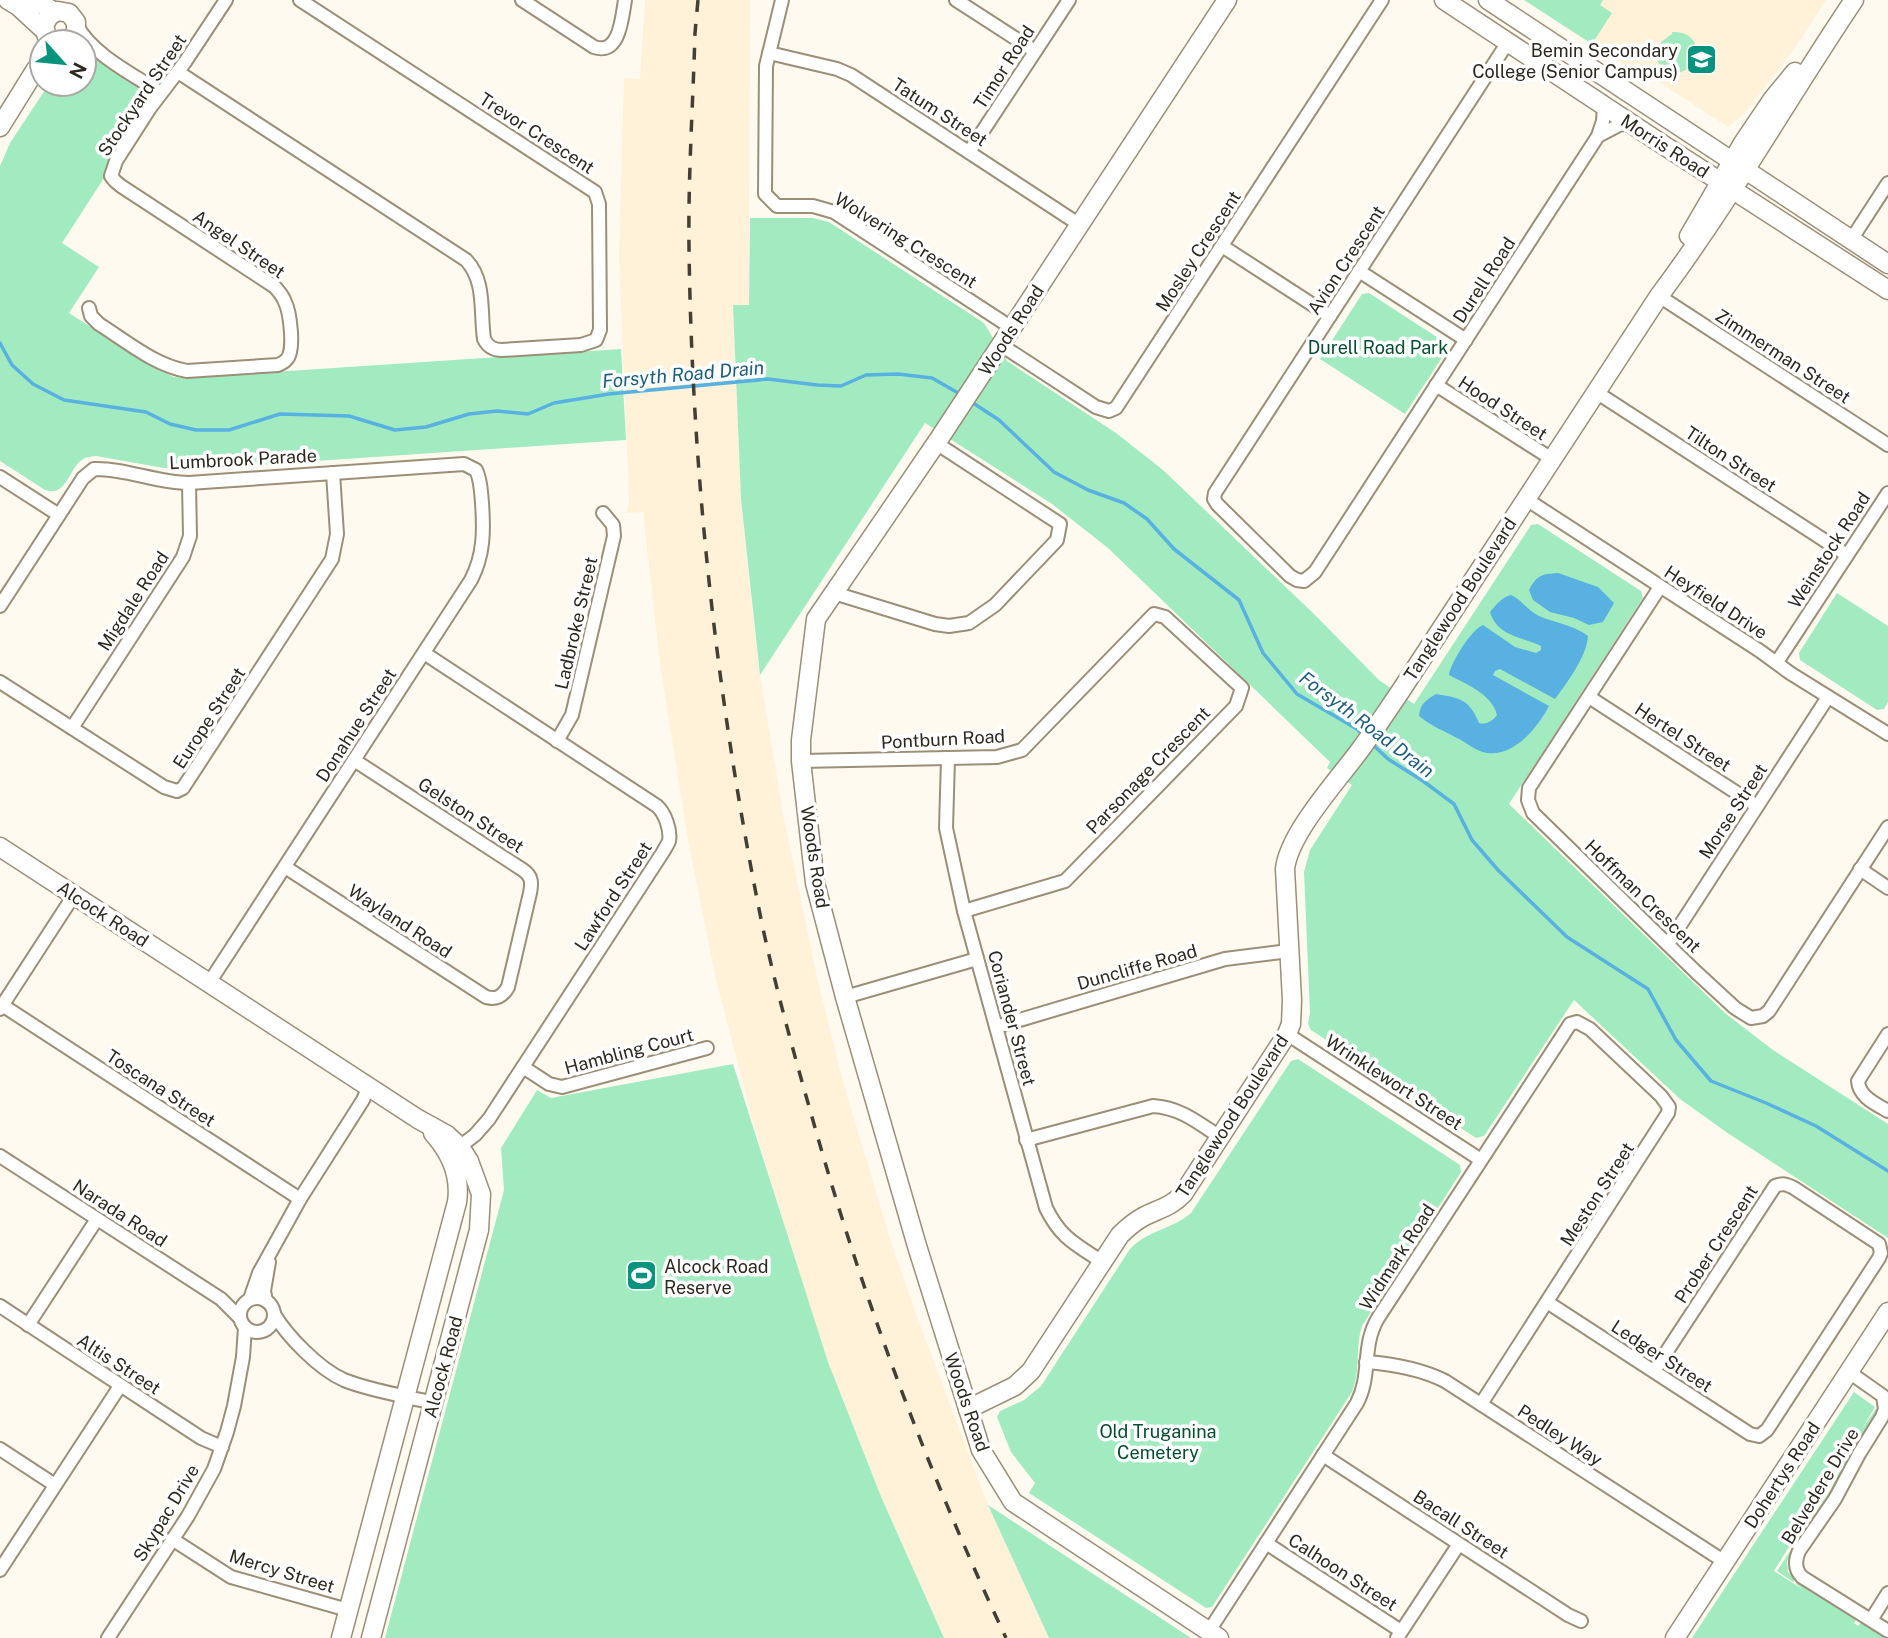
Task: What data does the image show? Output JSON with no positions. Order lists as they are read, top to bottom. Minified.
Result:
{"streets":{"street":["Timor Road","Stockyard Street","Tatum Street","Trevor Crescent","Morris Road","Wolvering Crescent","Angel Street","Mosley Crescent","Avion Crescent","Durell Road","Woods Road","Zimmerman Street","Hood Street","Lumbrook Parade","Tilton Street","Weinstock Road","Tanglewood Boulevard","Migdale Road","Heyfield Drive","Ladbroke Street","Europe Street","Donahue Street","Hertel Street","Pontburn Road","Parsonage Crescent","Morse Street","Gelston Street","Lawford Street","Hoffman Crescent","Alcock Road","Wayland Road","Duncliffe Road","Coriander Street","Hambling Court","Wrinklewort Street","Toscana Street","Meston Street","Narada Road","Prober Crescent","Widmark Road","Ledger Street","Altis Street","Pedley Way","Dohertys Road","Belvedere Drive","Skypac Drive","Bacall Street","Mercy Street","Calhoon Street"]},"crossings":[["Timor Road","Tatum Street"],["Stockyard Street","Trevor Crescent"],["Stockyard Street","Angel Street"],["Tatum Street","Wolvering Crescent"],["Tatum Street","Woods Road"],["Morris Road","Avion Crescent"],["Morris Road","Durell Road"],["Morris Road","Tanglewood Boulevard"],["Wolvering Crescent","Woods Road"],["Mosley Crescent","Woods Road"],["Avion Crescent","Durell Road"],["Durell Road","Hood Street"],["Woods Road","Tanglewood Boulevard"],["Woods Road","Pontburn Road"],["Woods Road","Widmark Road"],["Zimmerman Street","Tanglewood Boulevard"],["Hood Street","Tanglewood Boulevard"],["Lumbrook Parade","Migdale Road"],["Lumbrook Parade","Europe Street"],["Lumbrook Parade","Donahue Street"],["Tilton Street","Weinstock Road"],["Tilton Street","Tanglewood Boulevard"],["Weinstock Road","Heyfield Drive"],["Tanglewood Boulevard","Heyfield Drive"],["Tanglewood Boulevard","Duncliffe Road"],["Tanglewood Boulevard","Coriander Street"],["Tanglewood Boulevard","Wrinklewort Street"],["Migdale Road","Europe Street"],["Heyfield Drive","Morse Street"],["Heyfield Drive","Hoffman Crescent"],["Ladbroke Street","Lawford Street"],["Donahue Street","Gelston Street"],["Donahue Street","Lawford Street"],["Donahue Street","Alcock Road"],["Donahue Street","Wayland Road"],["Hertel Street","Morse Street"],["Hertel Street","Hoffman Crescent"],["Pontburn Road","Parsonage Crescent"],["Pontburn Road","Coriander Street"],["Parsonage Crescent","Coriander Street"],["Morse Street","Hoffman Crescent"],["Gelston Street","Wayland Road"],["Lawford Street","Alcock Road"],["Lawford Street","Hambling Court"],["Alcock Road","Mercy Street"],["Duncliffe Road","Coriander Street"],["Wrinklewort Street","Widmark Road"],["Meston Street","Widmark Road"],["Meston Street","Ledger Street"],["Meston Street","Pedley Way"],["Narada Road","Skypac Drive"],["Prober Crescent","Ledger Street"],["Widmark Road","Pedley Way"],["Widmark Road","Bacall Street"],["Widmark Road","Calhoon Street"],["Altis Street","Skypac Drive"],["Pedley Way","Dohertys Road"],["Dohertys Road","Belvedere Drive"],["Skypac Drive","Mercy Street"]],"water":["Forsyth Road Drain"],"parks":["Durell Road Park","Old Truganina Cemetery"],"places":{"school or university":["Bemin Secondary College (Senior Campus)"],"sports":["Alcock Road Reserve"]},"north":"bottom right"}
